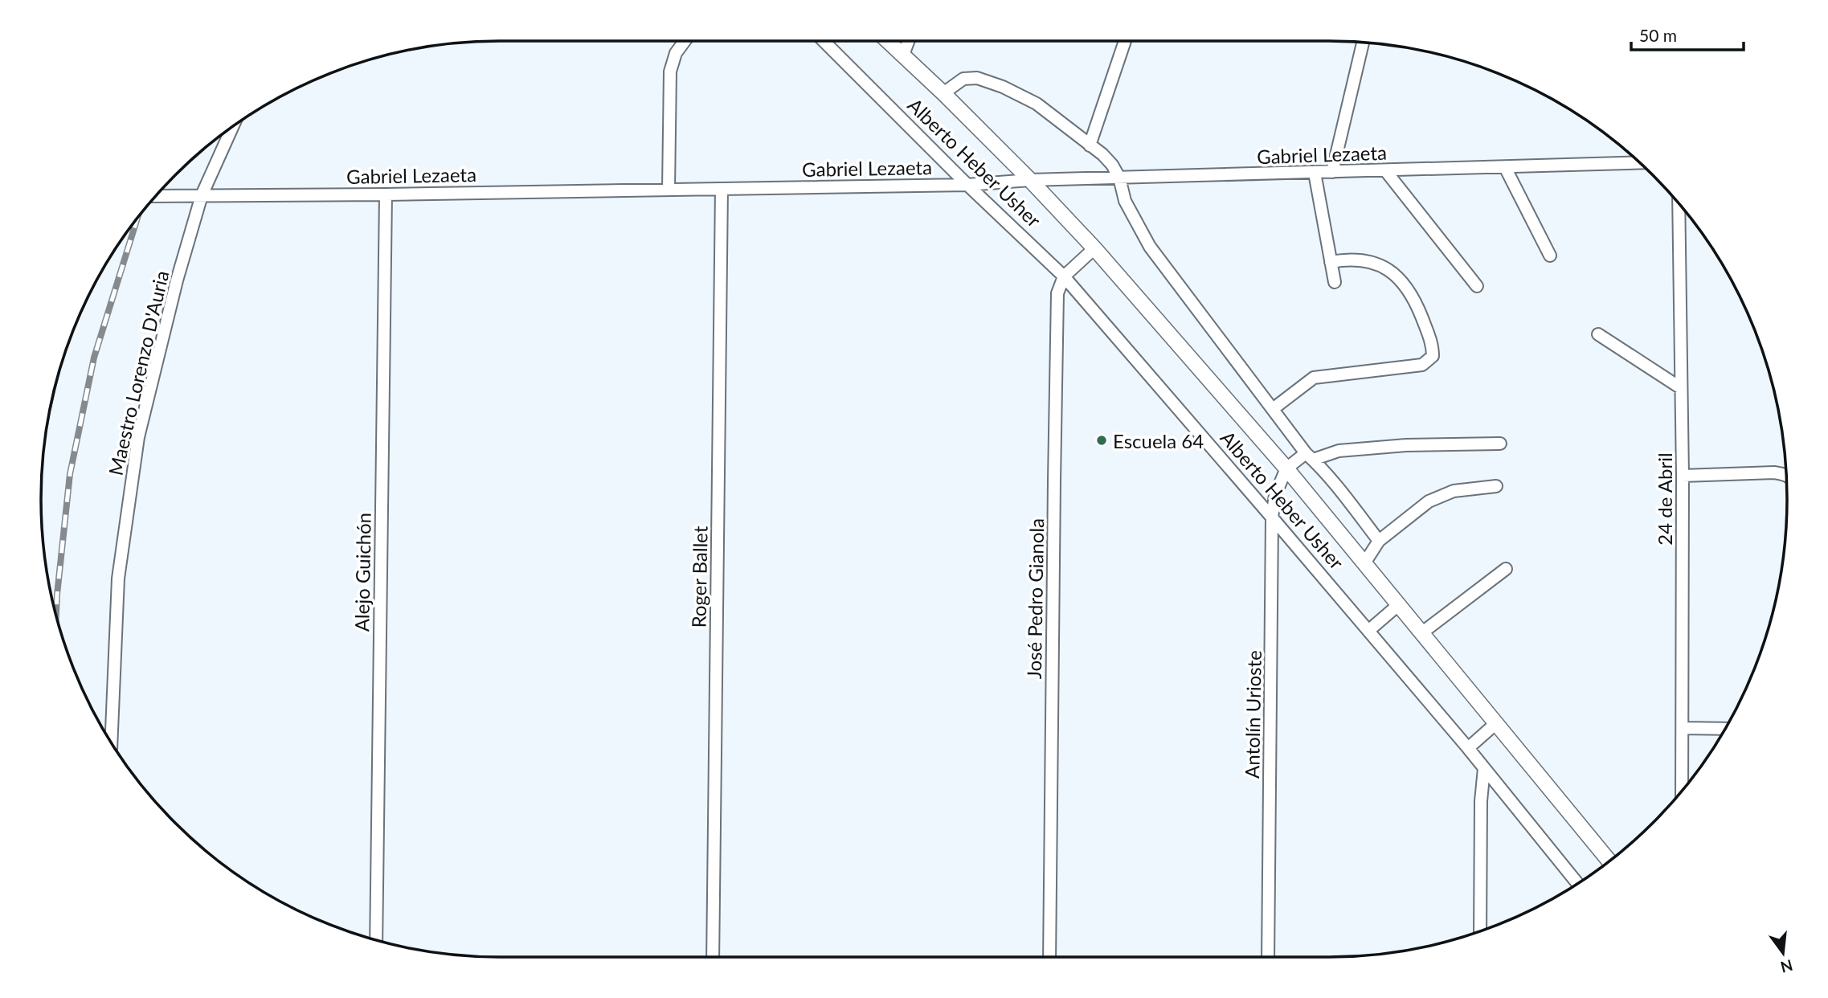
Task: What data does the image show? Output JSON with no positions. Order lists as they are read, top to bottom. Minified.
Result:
{"streets":{"street":["Gabriel Lezaeta","Alberto Heber Usher","Maestro Lorenzo D'Auria","24 de Abril","Alejo Guichón","Roger Ballet","José Pedro Gianola","Antolín Urioste"]},"crossings":[["Gabriel Lezaeta","Alberto Heber Usher"],["Gabriel Lezaeta","Maestro Lorenzo D'Auria"],["Gabriel Lezaeta","Alejo Guichón"],["Gabriel Lezaeta","Roger Ballet"],["Alberto Heber Usher","José Pedro Gianola"],["Alberto Heber Usher","Antolín Urioste"]],"places":["Escuela 64"],"scale_bar":"50 m","north":"bottom"}
